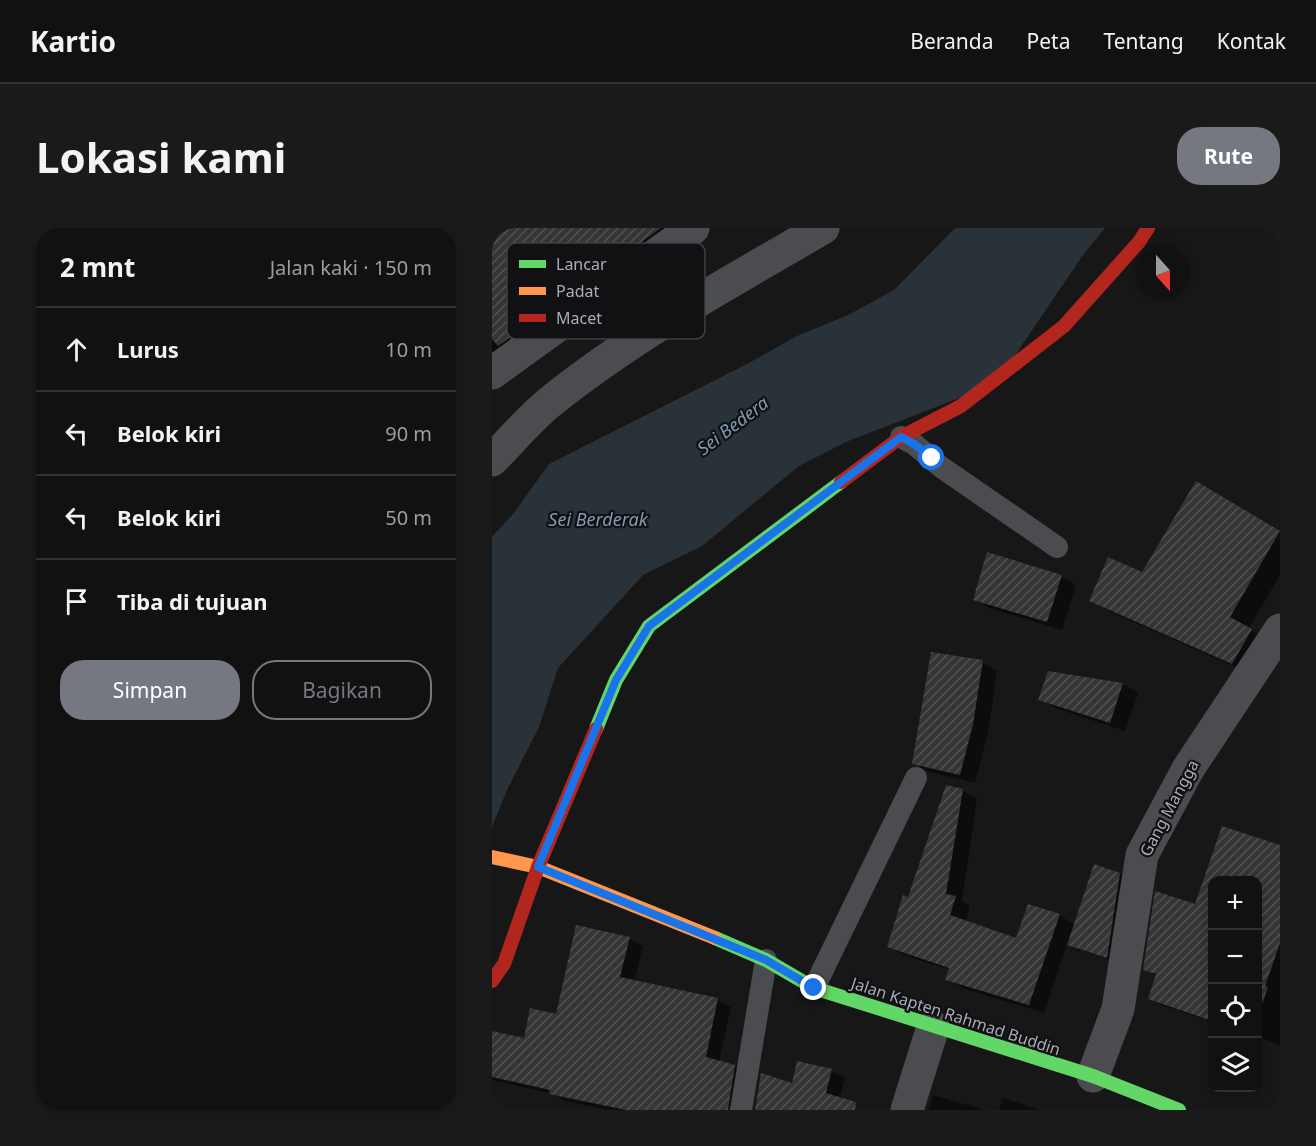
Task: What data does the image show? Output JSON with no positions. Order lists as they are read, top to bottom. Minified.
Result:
{"streets":{"street":["Gang Mangga","Jalan Kapten Rahmad Buddin"]},"crossings":[["Gang Mangga","Jalan Kapten Rahmad Buddin"]],"water":["Sei Bedera","Sei Berderak"],"legend":["Lancar","Padat","Macet"],"north":"bottom","page":{"header":"Kartio","nav":["Beranda","Peta","Tentang","Kontak"],"buttons":["Rute",["Simpan","Bagikan"]],"title":"Lokasi kami","heading":["2 mnt","Jalan kaki · 150 m"],"list":[["Lurus","10 m"],["Belok kiri","90 m"],["Belok kiri","50 m"],"Tiba di tujuan"],"map_buttons":["+","−"]}}
